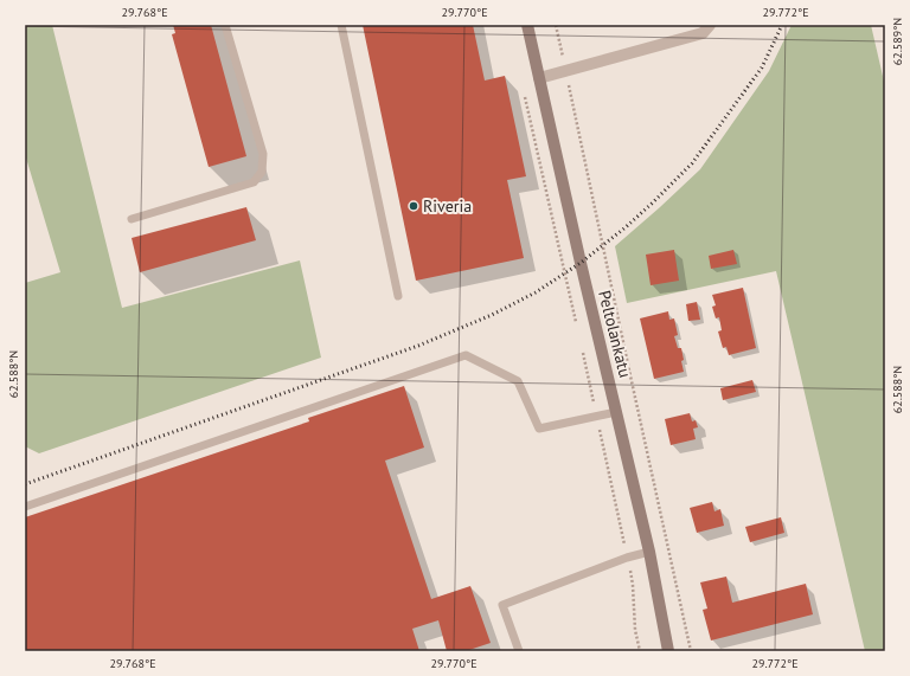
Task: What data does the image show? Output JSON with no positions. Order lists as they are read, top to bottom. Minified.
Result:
{"streets":{"street":["Peltolankatu"]},"places":["Riveria"],"coordinates":["29.768°E","29.770°E","29.772°E","62.589°N","62.588°N"]}
